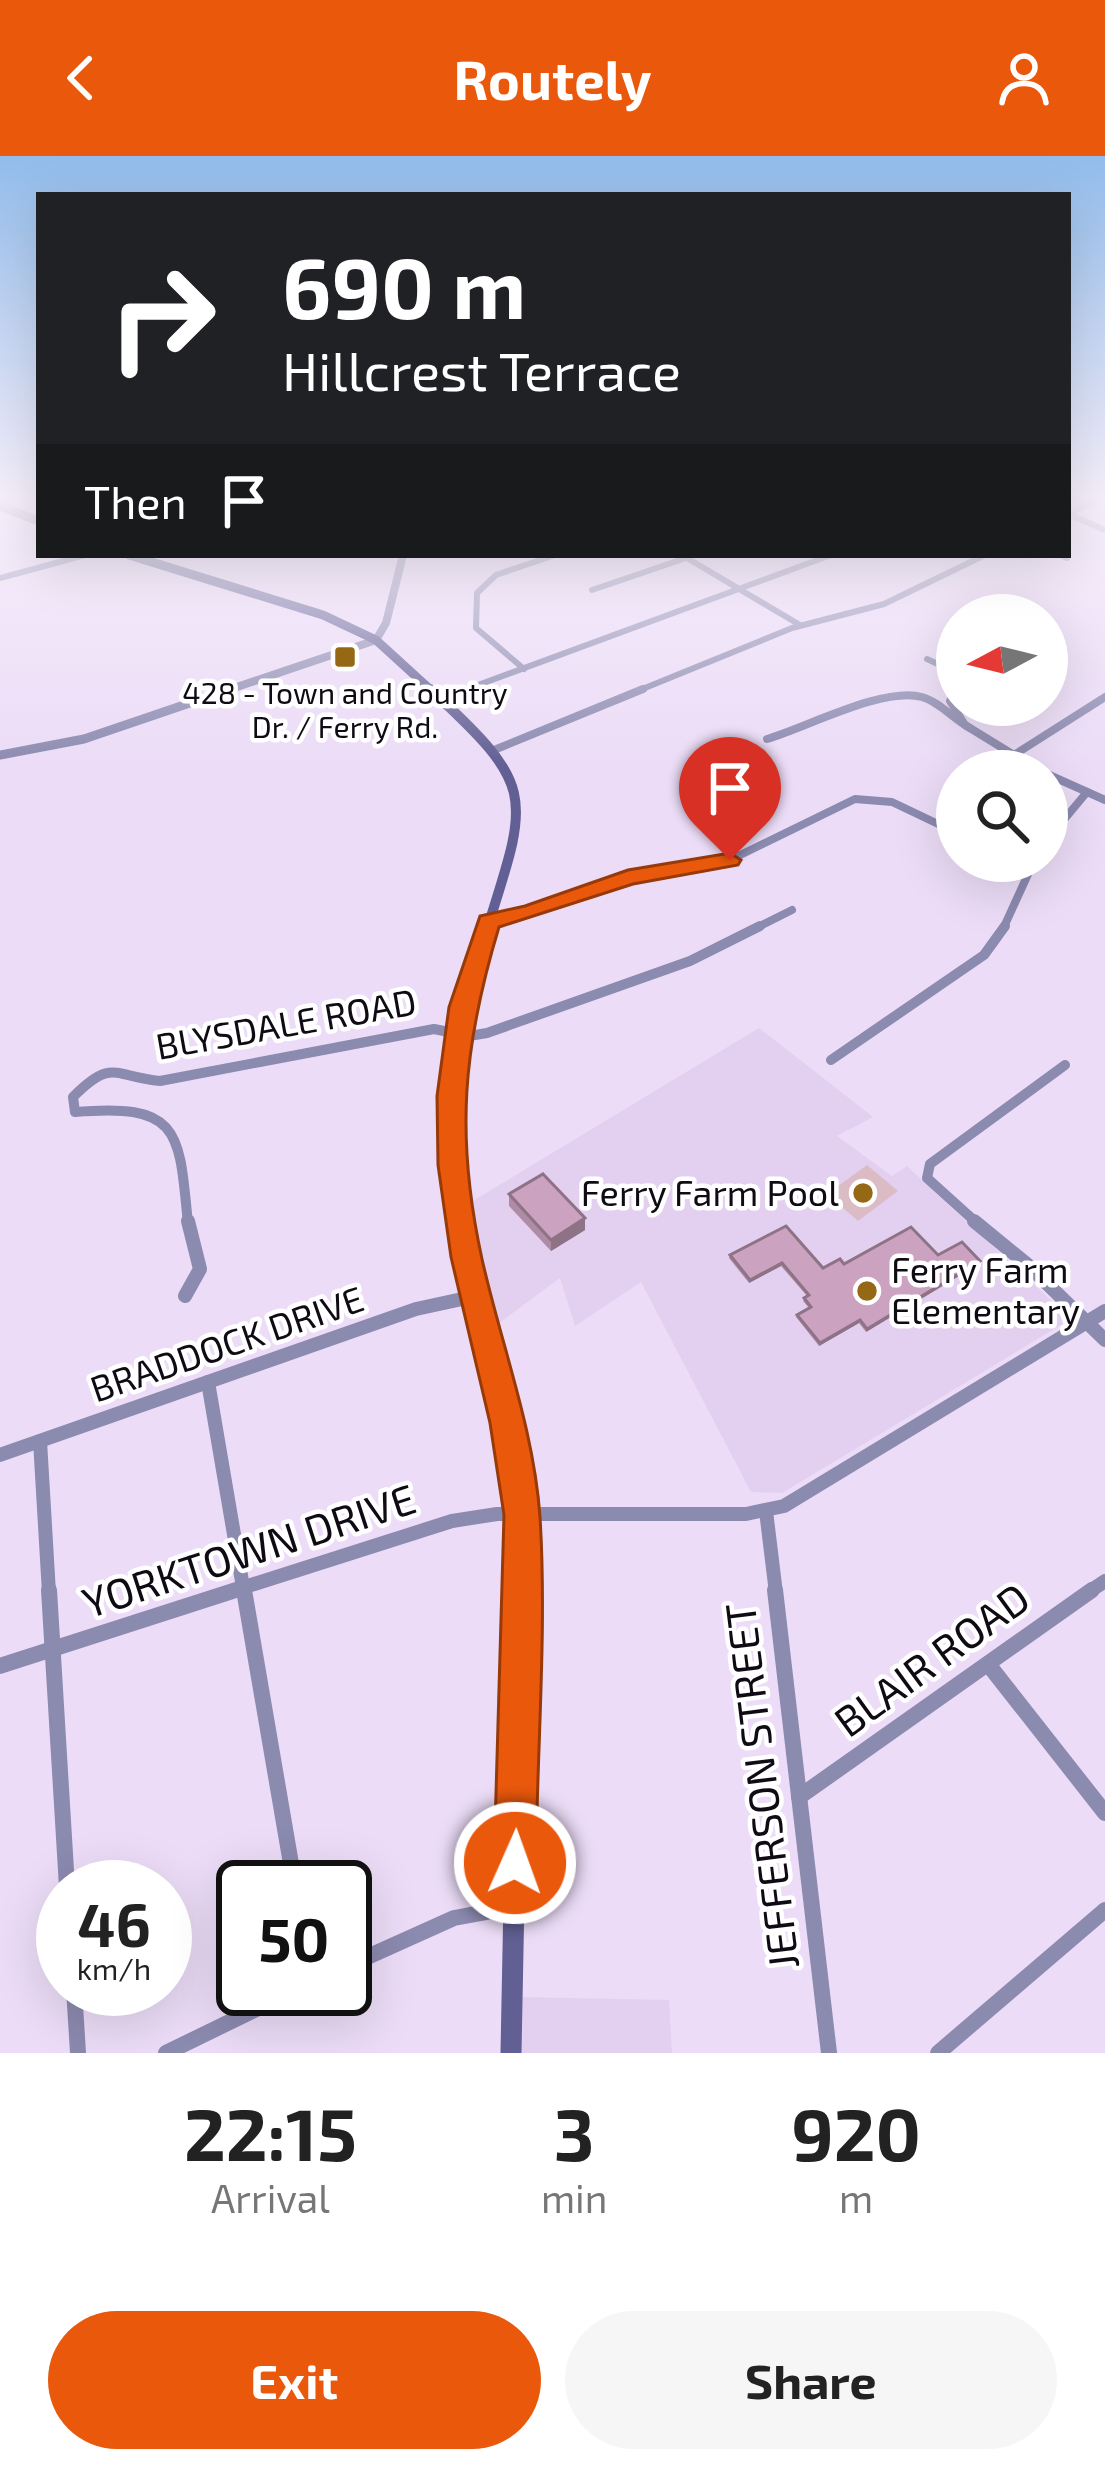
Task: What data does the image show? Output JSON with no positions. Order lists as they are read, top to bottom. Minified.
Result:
{"streets":{"street":["BLYSDALE ROAD","BRADDOCK DRIVE","YORKTOWN DRIVE","BLAIR ROAD","JEFFERSON STREET"]},"crossings":[["YORKTOWN DRIVE","JEFFERSON STREET"],["BLAIR ROAD","JEFFERSON STREET"]],"places":{"transit":["428 - Town and Country Dr. / Ferry Rd."],"other":["Ferry Farm Pool","Ferry Farm Elementary"]},"north":"left","page":{"header":"Routely","turn":["690 m","Hillcrest Terrace"],"then":"Then","speed":"46 km/h","limit":"50","eta":["22:15","Arrival","3","min","920","m"],"buttons":["Exit","Share"]}}
